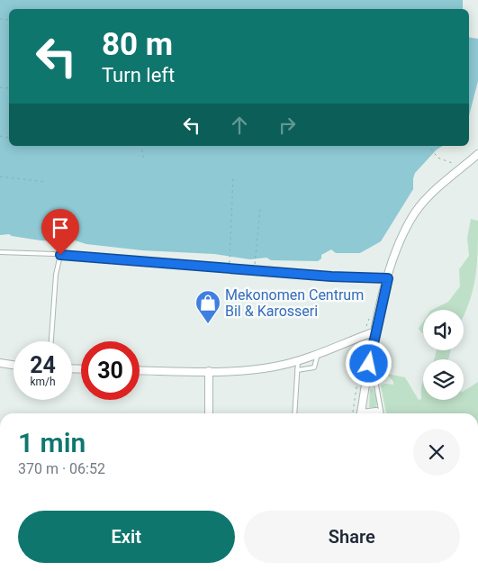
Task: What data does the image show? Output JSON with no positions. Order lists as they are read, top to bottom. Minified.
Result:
{"places":{"shop":["Mekonomen Centrum Bil & Karosseri"]},"page":{"turn":["80 m","Turn left"],"speed":"24 km/h","limit":"30","heading":["1 min","370 m · 06:52"],"buttons":["Exit","Share"]}}
